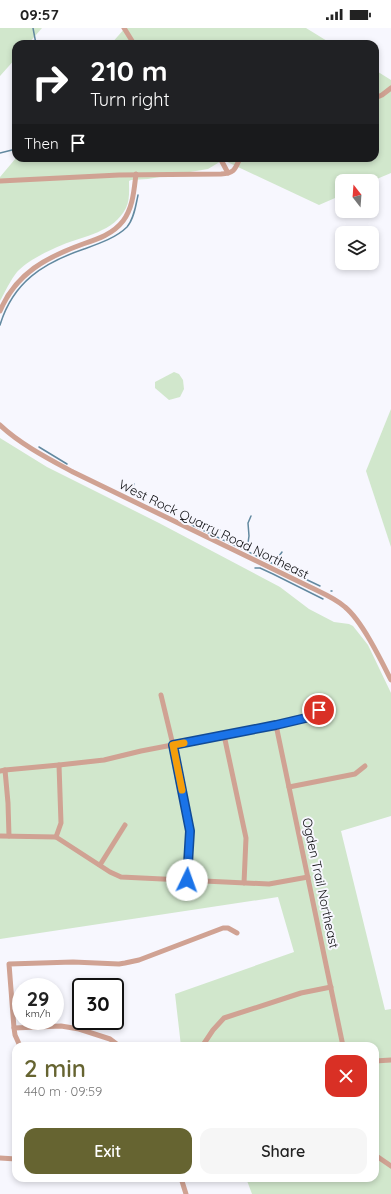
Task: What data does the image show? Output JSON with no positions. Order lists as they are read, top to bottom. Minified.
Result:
{"streets":{"street":["West Rock Quarry Road Northeast","Ogden Trail Northeast"]},"north":"top","page":{"status":"09:57","turn":["210 m","Turn right"],"then":"Then","speed":"29 km/h","limit":"30","heading":["2 min","440 m · 09:59"],"buttons":["Exit","Share"]}}
